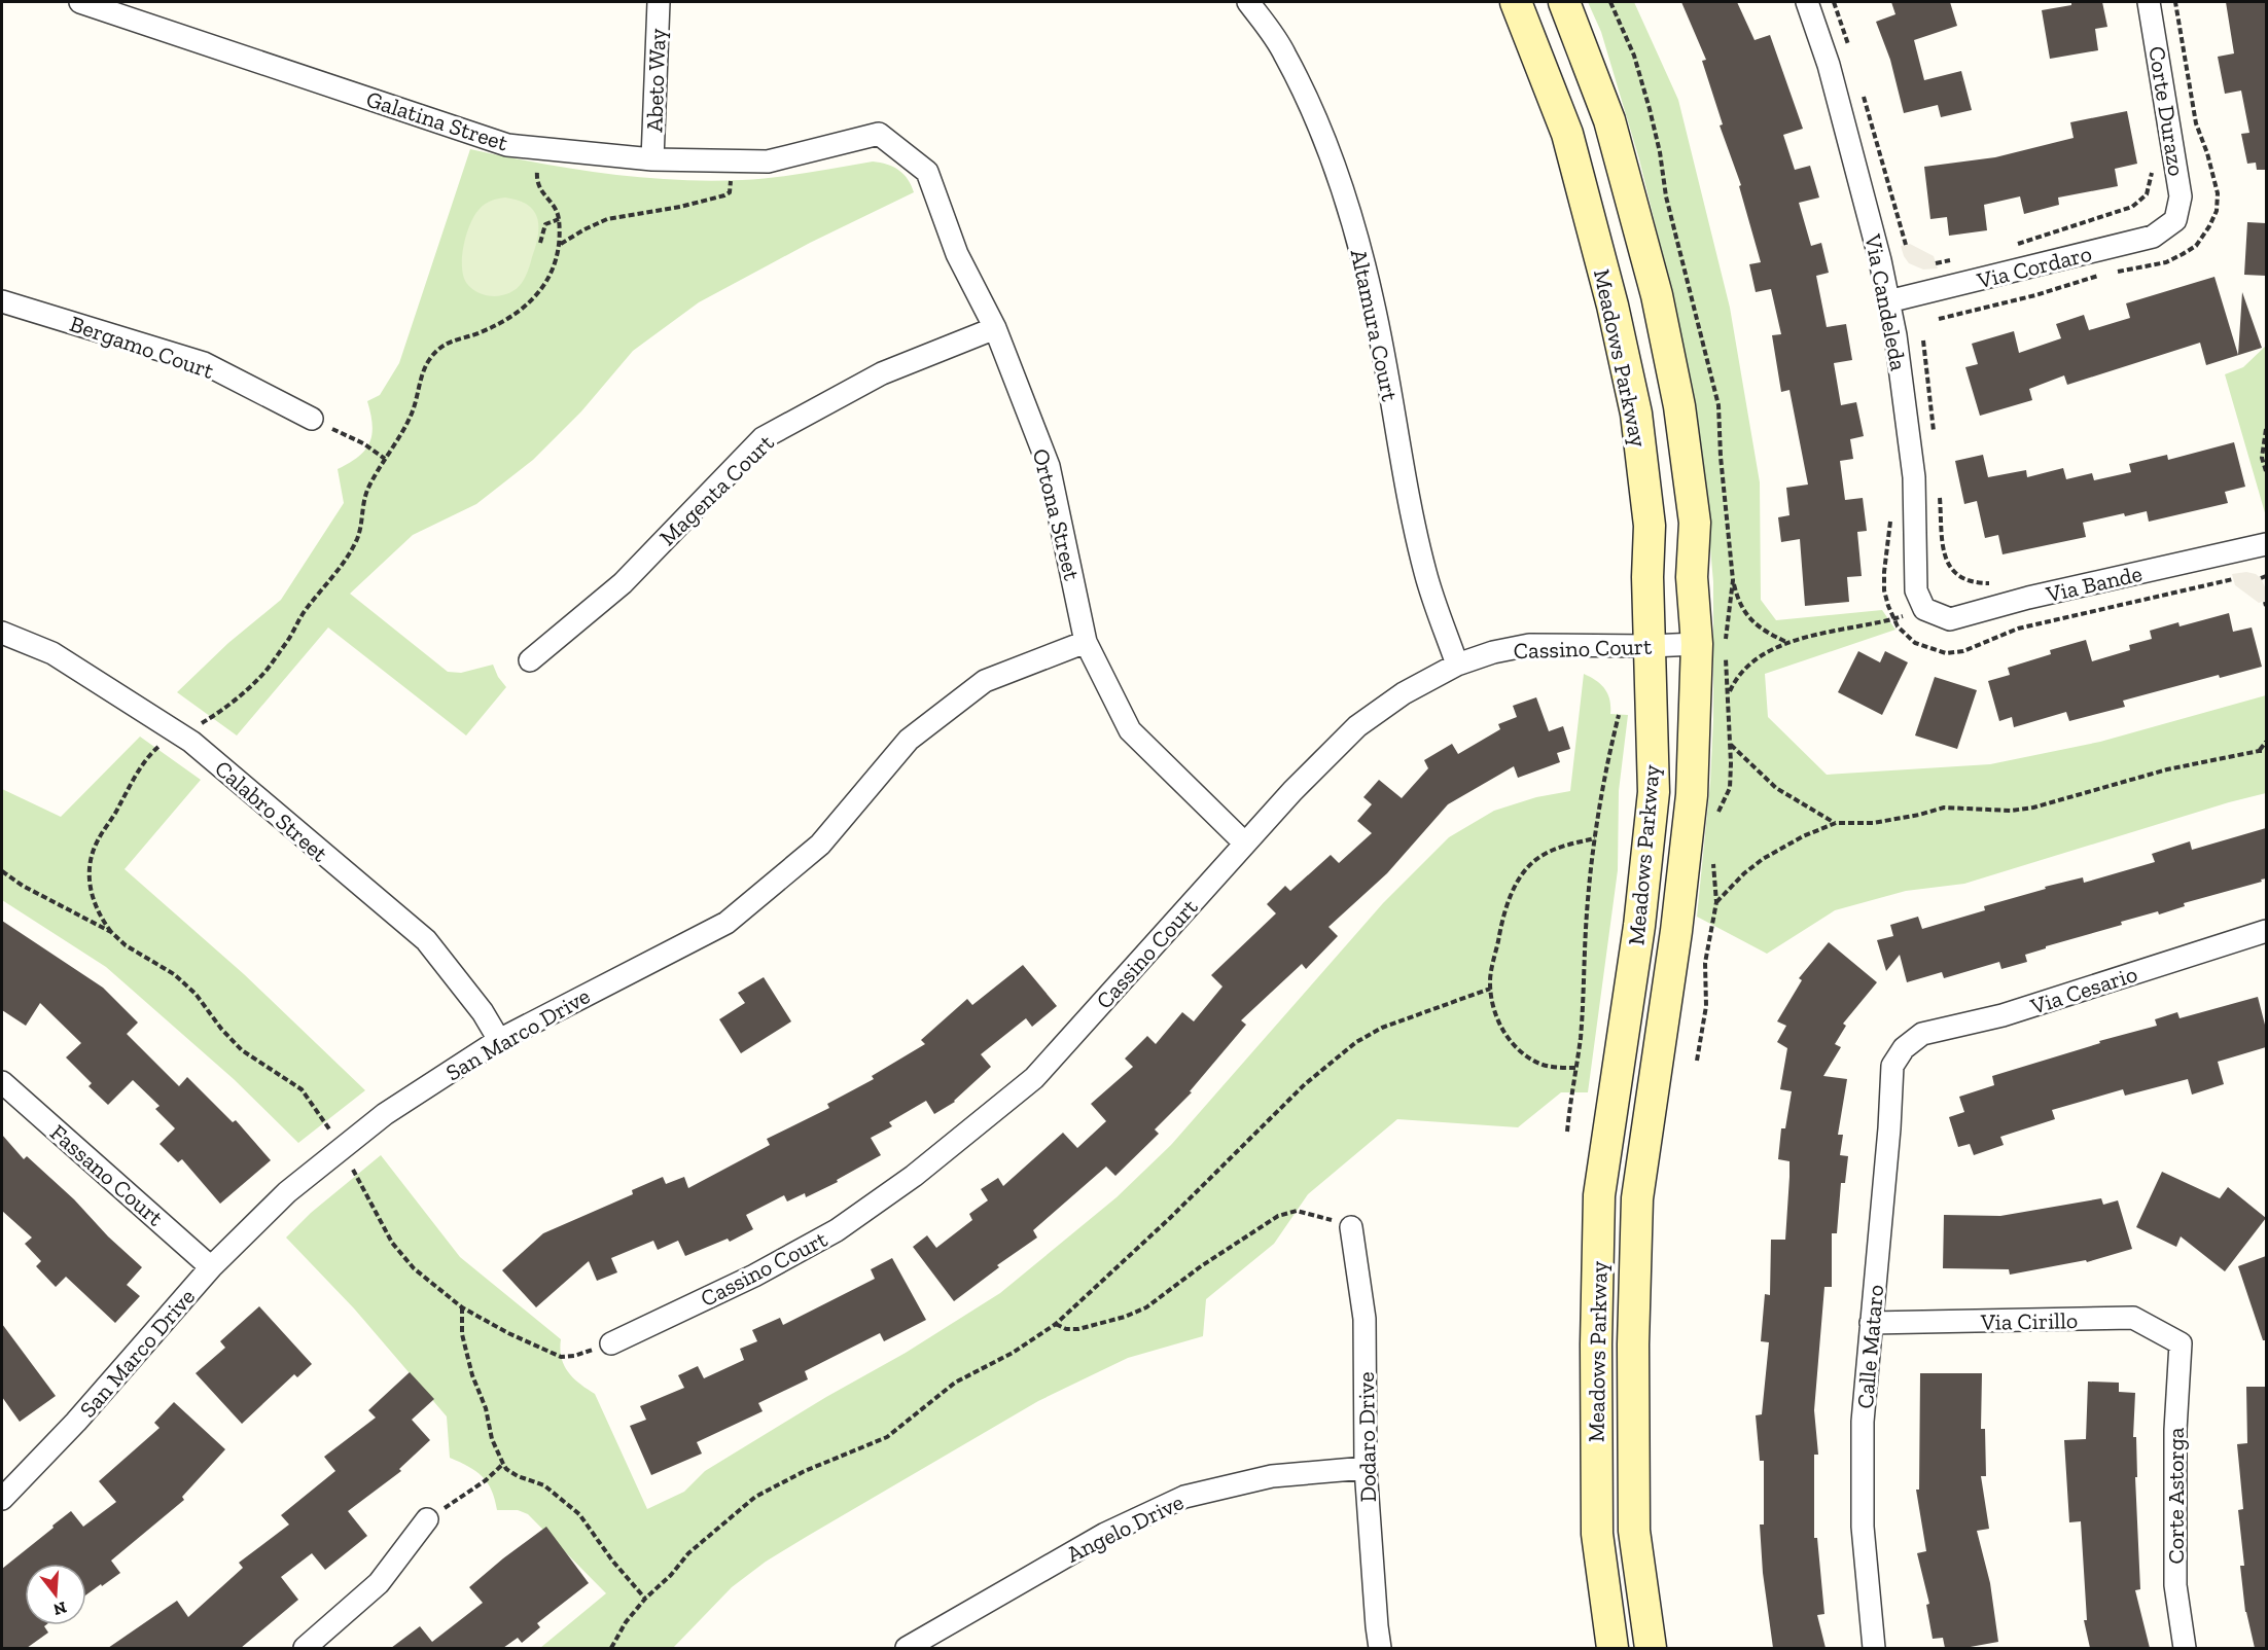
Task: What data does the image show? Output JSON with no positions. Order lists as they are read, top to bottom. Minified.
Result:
{"streets":{"main road":["Meadows Parkway"],"street":["Abeto Way","Corte Durazo","Galatina Street","Via Cordaro","Via Candeleda","Altamura Court","Bergamo Court","Magenta Court","Ortona Street","Via Bande","Cassino Court","Calabro Street","Via Cesario","San Marco Drive","Fassano Court","Via Cirillo","Calle Mataro","Dodaro Drive","Corte Astorga","Angelo Drive"]},"crossings":[["Abeto Way","Galatina Street"],["Corte Durazo","Via Cordaro"],["Galatina Street","Ortona Street"],["Via Cordaro","Via Candeleda"],["Via Candeleda","Via Bande"],["Altamura Court","Cassino Court"],["Meadows Parkway","Cassino Court"],["Magenta Court","Ortona Street"],["Ortona Street","Cassino Court"],["Ortona Street","San Marco Drive"],["Calabro Street","San Marco Drive"],["Via Cesario","Calle Mataro"],["San Marco Drive","Fassano Court"],["Via Cirillo","Calle Mataro"],["Via Cirillo","Corte Astorga"],["Dodaro Drive","Angelo Drive"]],"north":"bottom"}
